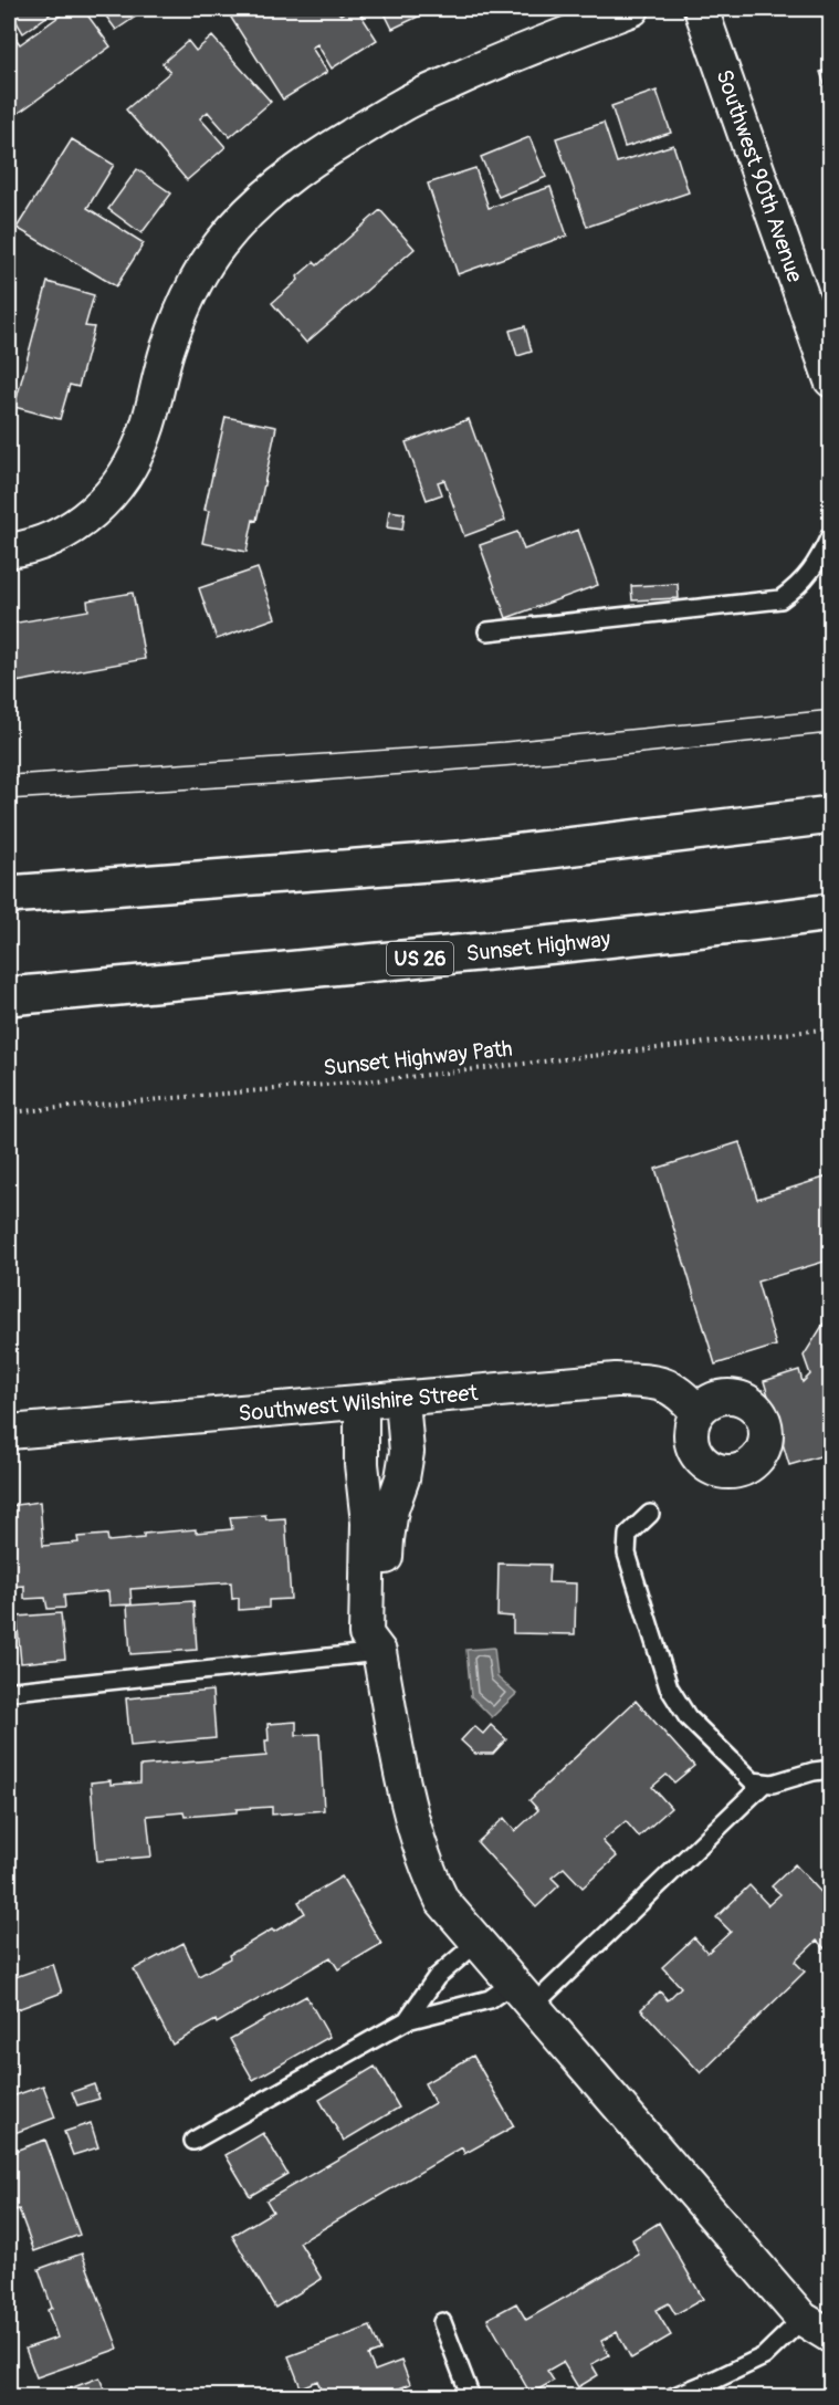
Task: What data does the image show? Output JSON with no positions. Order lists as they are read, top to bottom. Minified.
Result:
{"streets":{"highway":["Sunset Highway","US 26"],"street":["Southwest 90th Avenue","Southwest Wilshire Street"],"path":["Sunset Highway Path"]}}
